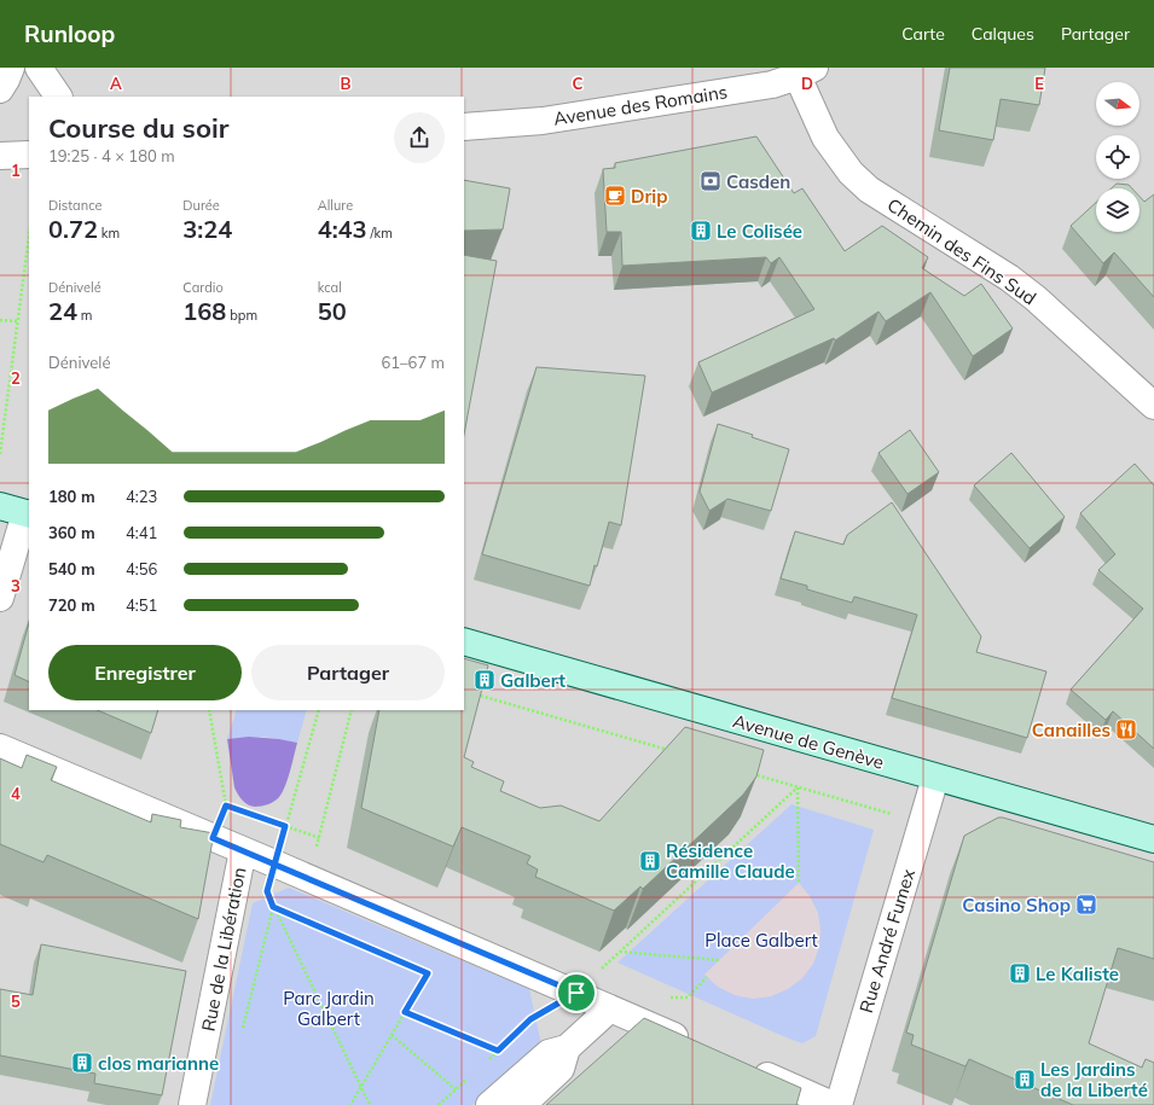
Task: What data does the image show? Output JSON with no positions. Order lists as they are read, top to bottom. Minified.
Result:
{"streets":{"main road":["Avenue de Genève"],"street":["Avenue des Romains","Chemin des Fins Sud","Rue André Fumex","Rue de la Libération"]},"crossings":[["Avenue des Romains","Chemin des Fins Sud"],["Avenue de Genève","Rue André Fumex"]],"parks":["Place Galbert","Parc Jardin Galbert"],"places":{"bank":["Casden"],"cafe":["Drip"],"building":["Le Colisée","Galbert","Résidence Camille Claude","Le Kaliste","clos marianne","Les Jardins de la Liberté"],"restaurant":["Canailles"],"supermarket":["Casino Shop"]},"north":"right","page":{"header":"Runloop","nav":["Carte","Calques","Partager"],"heading":["Course du soir","19:25 · 4 × 180 m"],"stats":[["Distance","0.72 km"],["Durée","3:24"],["Allure","4:43 /km"],["Dénivelé","24 m"],["Cardio","168 bpm"],["kcal","50"]],"chart":["Dénivelé","61–67 m"],"list":[{"name":"180 m","note":"4:23"},{"name":"360 m","note":"4:41"},{"name":"540 m","note":"4:56"},{"name":"720 m","note":"4:51"}],"buttons":["Enregistrer","Partager"]},"grid":{"columns":["A","B","C","D","E"],"rows":["1","2","3","4","5"]}}
